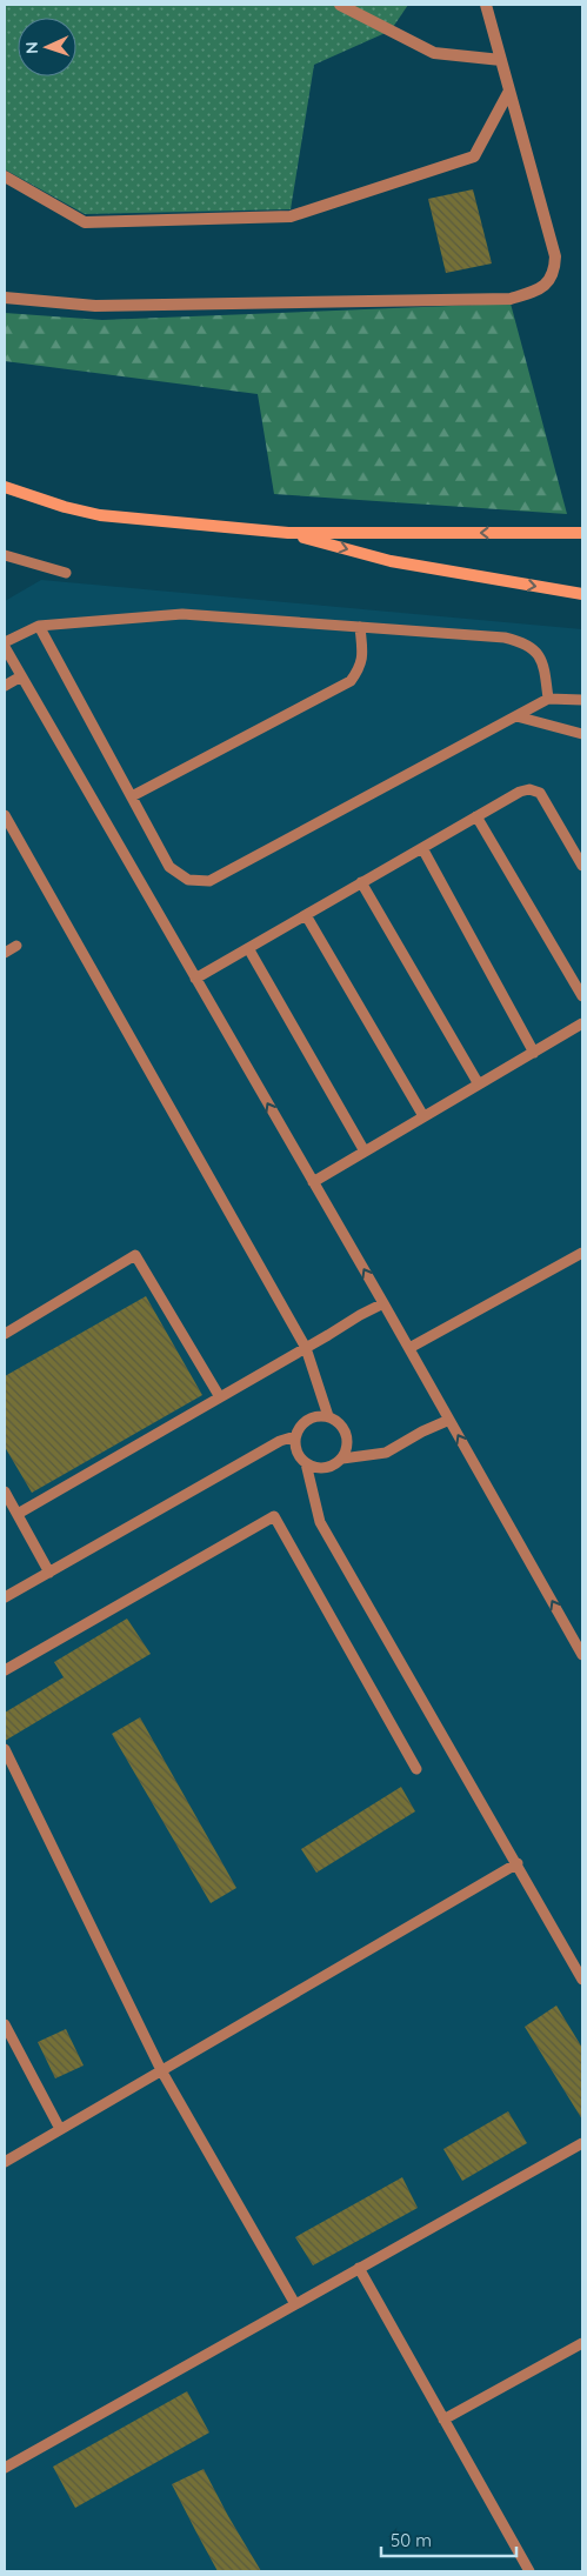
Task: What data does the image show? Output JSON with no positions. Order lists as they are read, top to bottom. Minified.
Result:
{"scale_bar":"50 m","north":"left"}
